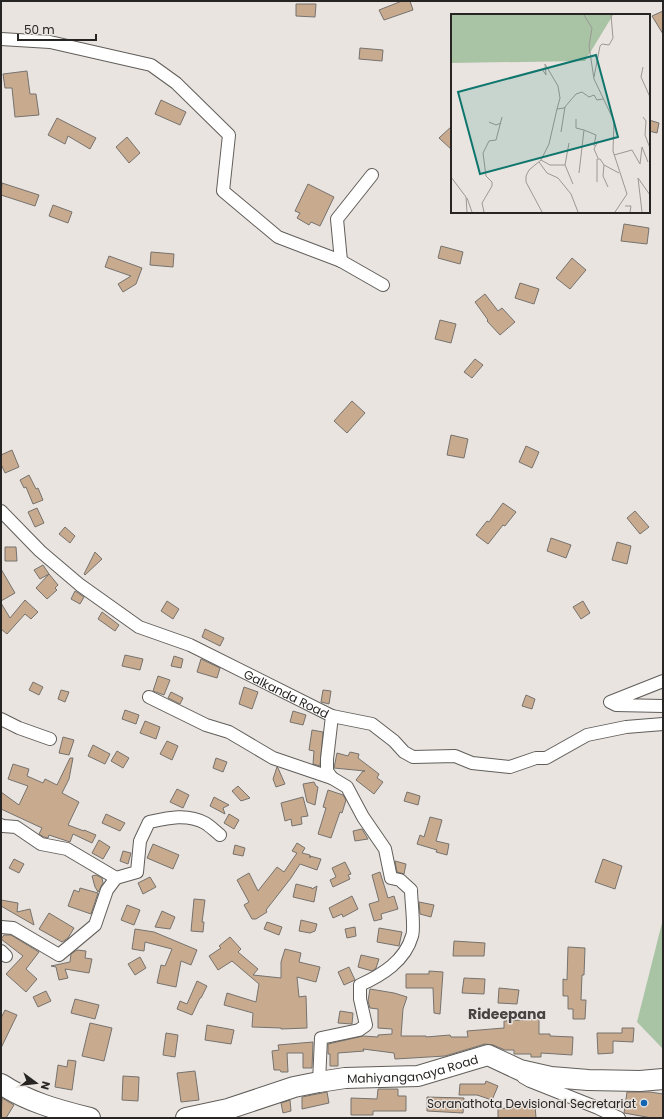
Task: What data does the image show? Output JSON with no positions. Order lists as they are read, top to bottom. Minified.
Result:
{"streets":{"main road":["Mahiyanganaya Road"],"street":["Galkanda Road"]},"districts":["Rideepana"],"places":["Soranathota Devisional Secretariat"],"scale_bar":"50 m","north":"right"}
